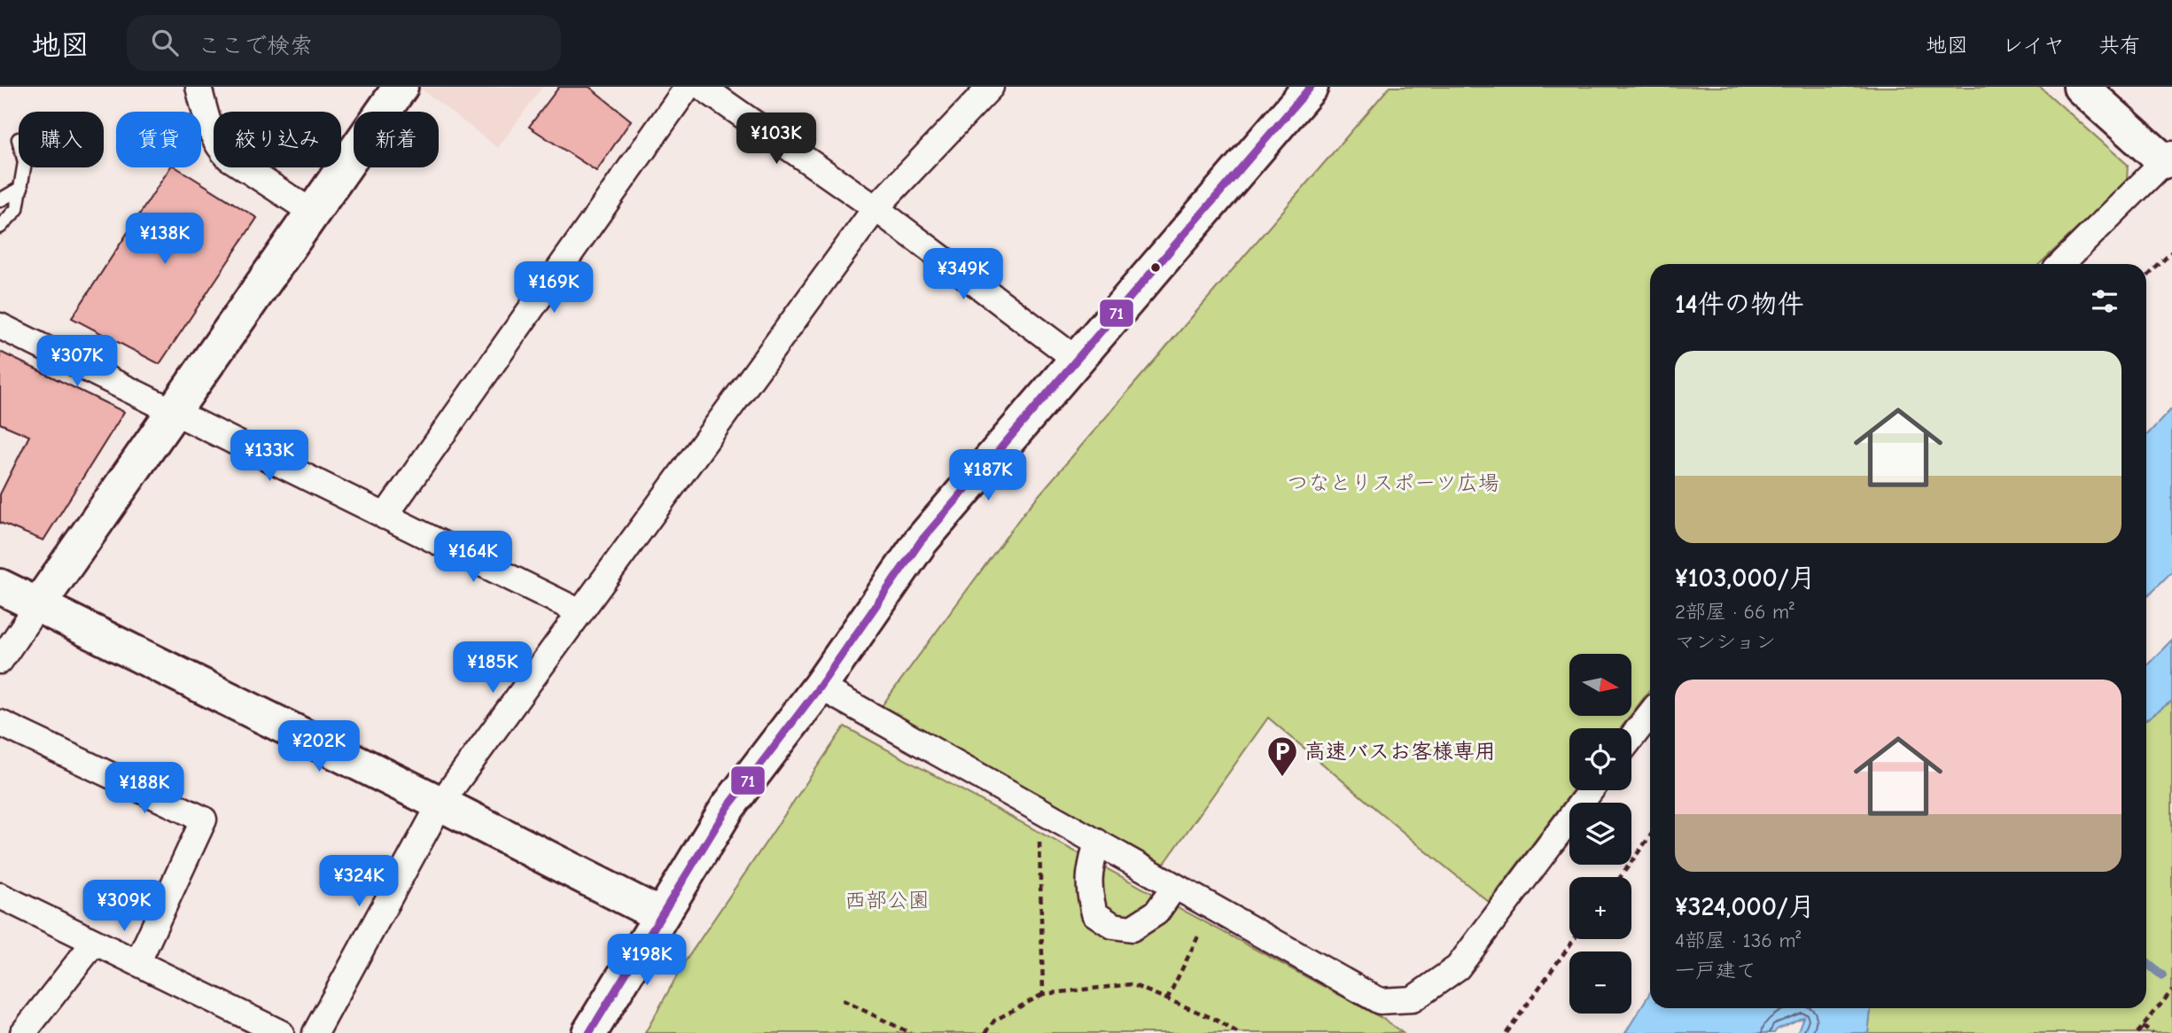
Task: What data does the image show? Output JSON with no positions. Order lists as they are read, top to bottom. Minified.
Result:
{"parks":["つなとりスポーツ広場","西部公園"],"places":{"parking":["高速バスお客様専用"]},"lines":["transit line 71"],"north":"right","page":{"header":"地図","search":"ここで検索","nav":["地図","レイヤ","共有"],"chip":["購入","賃貸","絞り込み","新着"],"price":["¥103K","¥138K","¥349K","¥169K","¥307K","¥133K","¥187K","¥164K","¥185K","¥202K","¥188K","¥324K","¥309K","¥198K"],"heading":"14件の物件","list":[{"name":"¥103,000/月","note":"2部屋 · 66 m² · マンション"},{"name":"¥324,000/月","note":"4部屋 · 136 m² · 一戸建て"}],"map_buttons":["+","−"]}}
